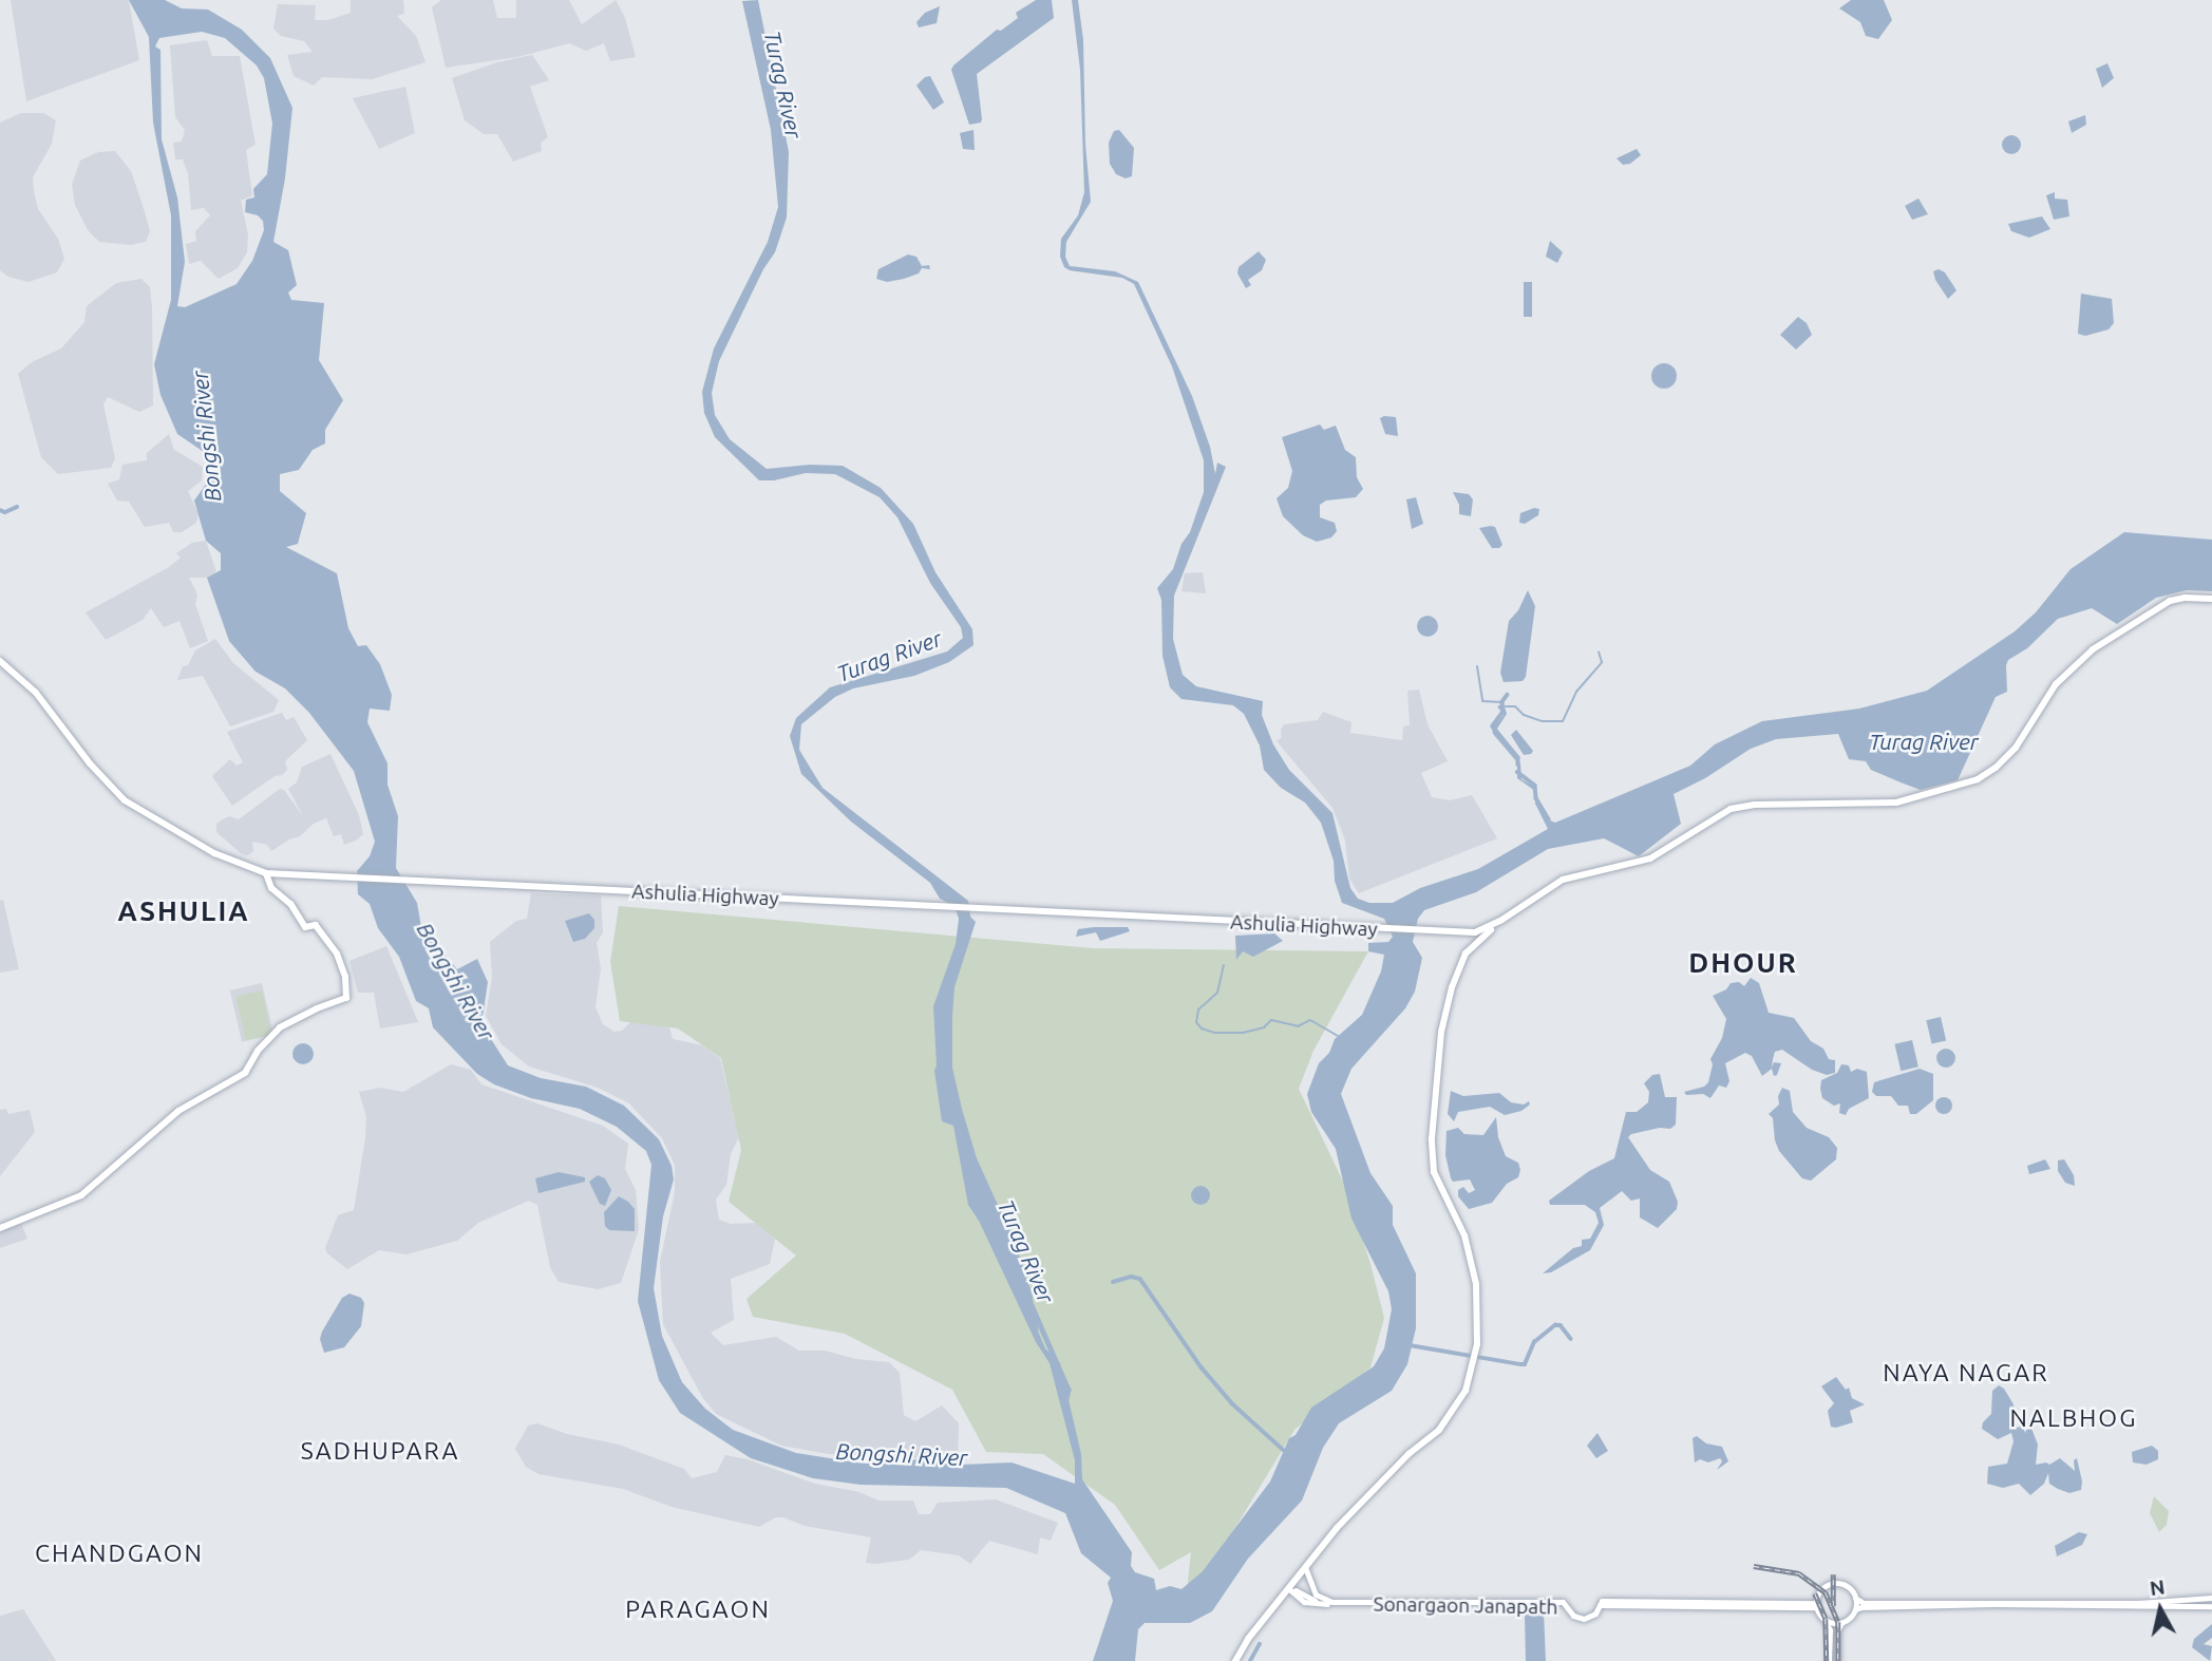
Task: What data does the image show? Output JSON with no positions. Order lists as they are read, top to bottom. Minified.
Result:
{"streets":{"highway":["Ashulia Highway"],"main road":["Sonargaon Janapath"]},"districts":["ASHULIA","DHOUR","NAYA NAGAR","NALBHOG","SADHUPARA","CHANDGAON","PARAGAON"],"water":["Turag River","Bongshi River"],"north":"top"}
